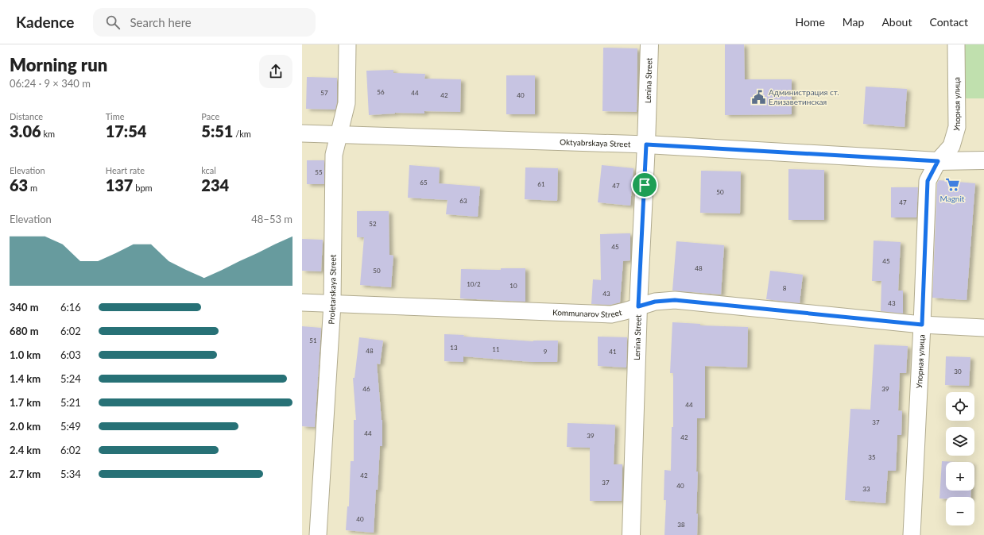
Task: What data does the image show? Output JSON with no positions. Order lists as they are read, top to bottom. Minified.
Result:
{"streets":{"street":["Lenina Street","Упорная улица","Oktyabrskaya Street","Proletarskaya Street","Kommunarov Street"]},"crossings":[["Lenina Street","Oktyabrskaya Street"],["Lenina Street","Kommunarov Street"],["Упорная улица","Oktyabrskaya Street"],["Упорная улица","Kommunarov Street"],["Oktyabrskaya Street","Proletarskaya Street"],["Proletarskaya Street","Kommunarov Street"]],"places":{"public building":["Администрация ст. Елизаветинская"],"supermarket":["Magnit"]},"house_numbers":["56","57","44","42","40","55","65","61","47","50","63","47","52","45","45","48","50","10/2","10","8","43","43","51","13","11","48","9","41","30","46","39","44","37","44","39","42","35","42","37","40","33","40","38"],"page":{"header":"Kadence","search":"Search here","nav":["Home","Map","About","Contact"],"heading":["Morning run","06:24 · 9 × 340 m"],"stats":[["Distance","3.06 km"],["Time","17:54"],["Pace","5:51 /km"],["Elevation","63 m"],["Heart rate","137 bpm"],["kcal","234"]],"chart":["Elevation","48–53 m"],"list":[{"name":"340 m","note":"6:16"},{"name":"680 m","note":"6:02"},{"name":"1.0 km","note":"6:03"},{"name":"1.4 km","note":"5:24"},{"name":"1.7 km","note":"5:21"},{"name":"2.0 km","note":"5:49"},{"name":"2.4 km","note":"6:02"},{"name":"2.7 km","note":"5:34"}],"map_buttons":["+","−"]}}
